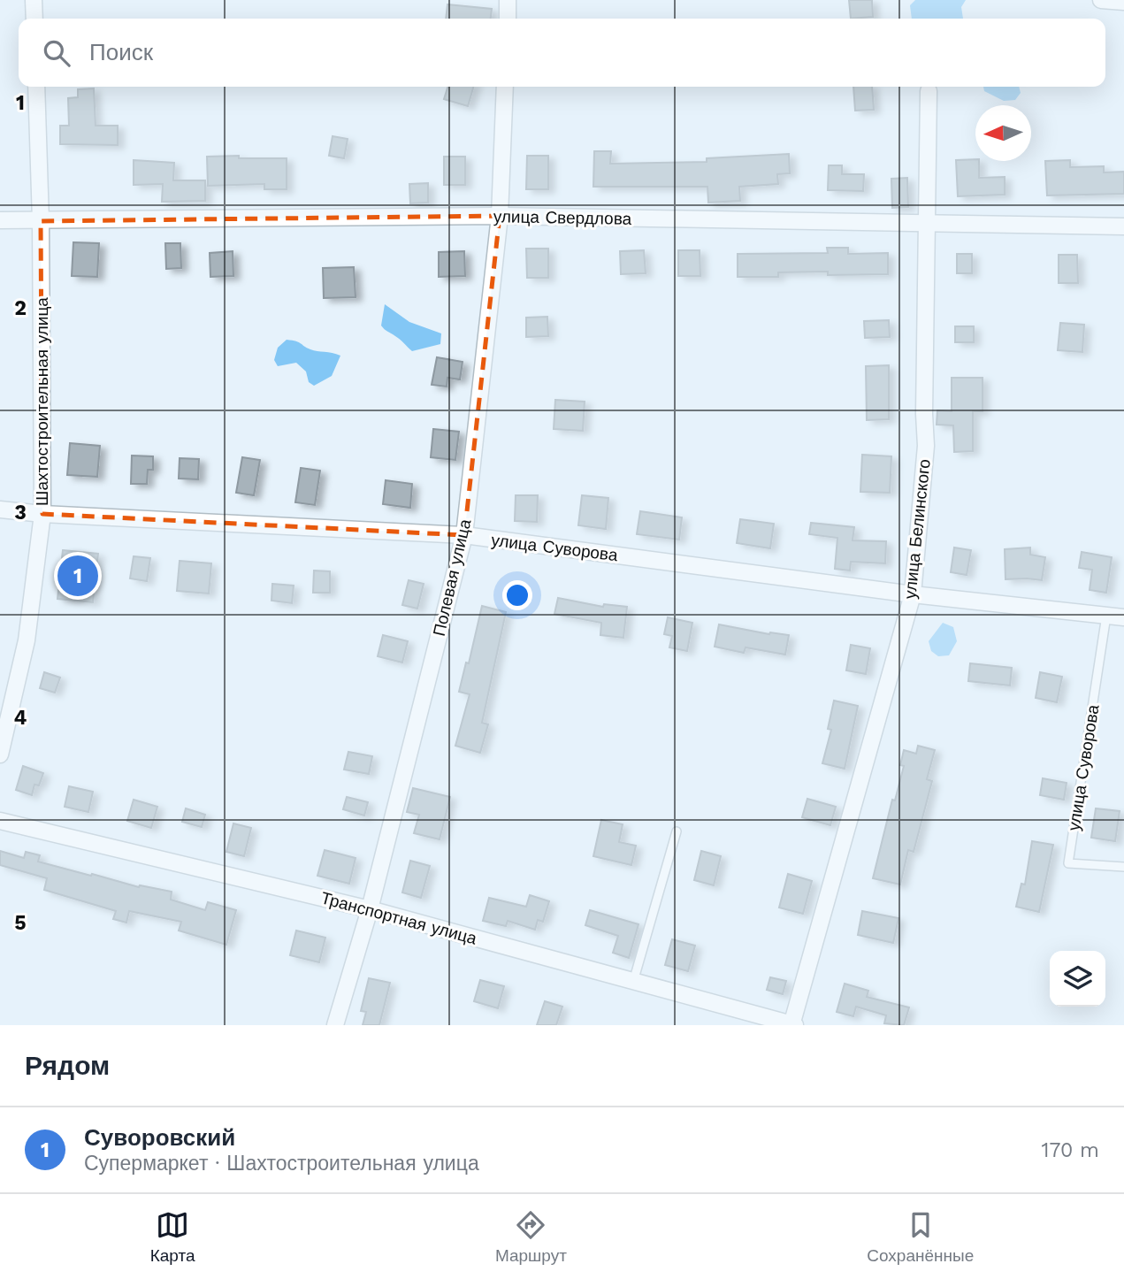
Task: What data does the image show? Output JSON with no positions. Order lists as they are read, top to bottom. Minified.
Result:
{"streets":{"street":["улица Свердлова","Шахтостроительная улица","улица Белинского","улица Суворова","Полевая улица","Транспортная улица"]},"crossings":[["улица Свердлова","Шахтостроительная улица"],["улица Свердлова","улица Белинского"],["улица Свердлова","Полевая улица"],["Шахтостроительная улица","улица Суворова"],["улица Белинского","улица Суворова"],["улица Белинского","Транспортная улица"],["улица Суворова","Полевая улица"],["Полевая улица","Транспортная улица"]],"north":"left","page":{"search":"Поиск","pins":"1","heading":"Рядом","list":[{"mark":"1","name":"Суворовский","note":"Супермаркет · Шахтостроительная улица","value":"170 m"}],"nav":["Карта","Маршрут","Сохранённые"]},"grid":{"rows":["1","2","3","4","5"]}}
